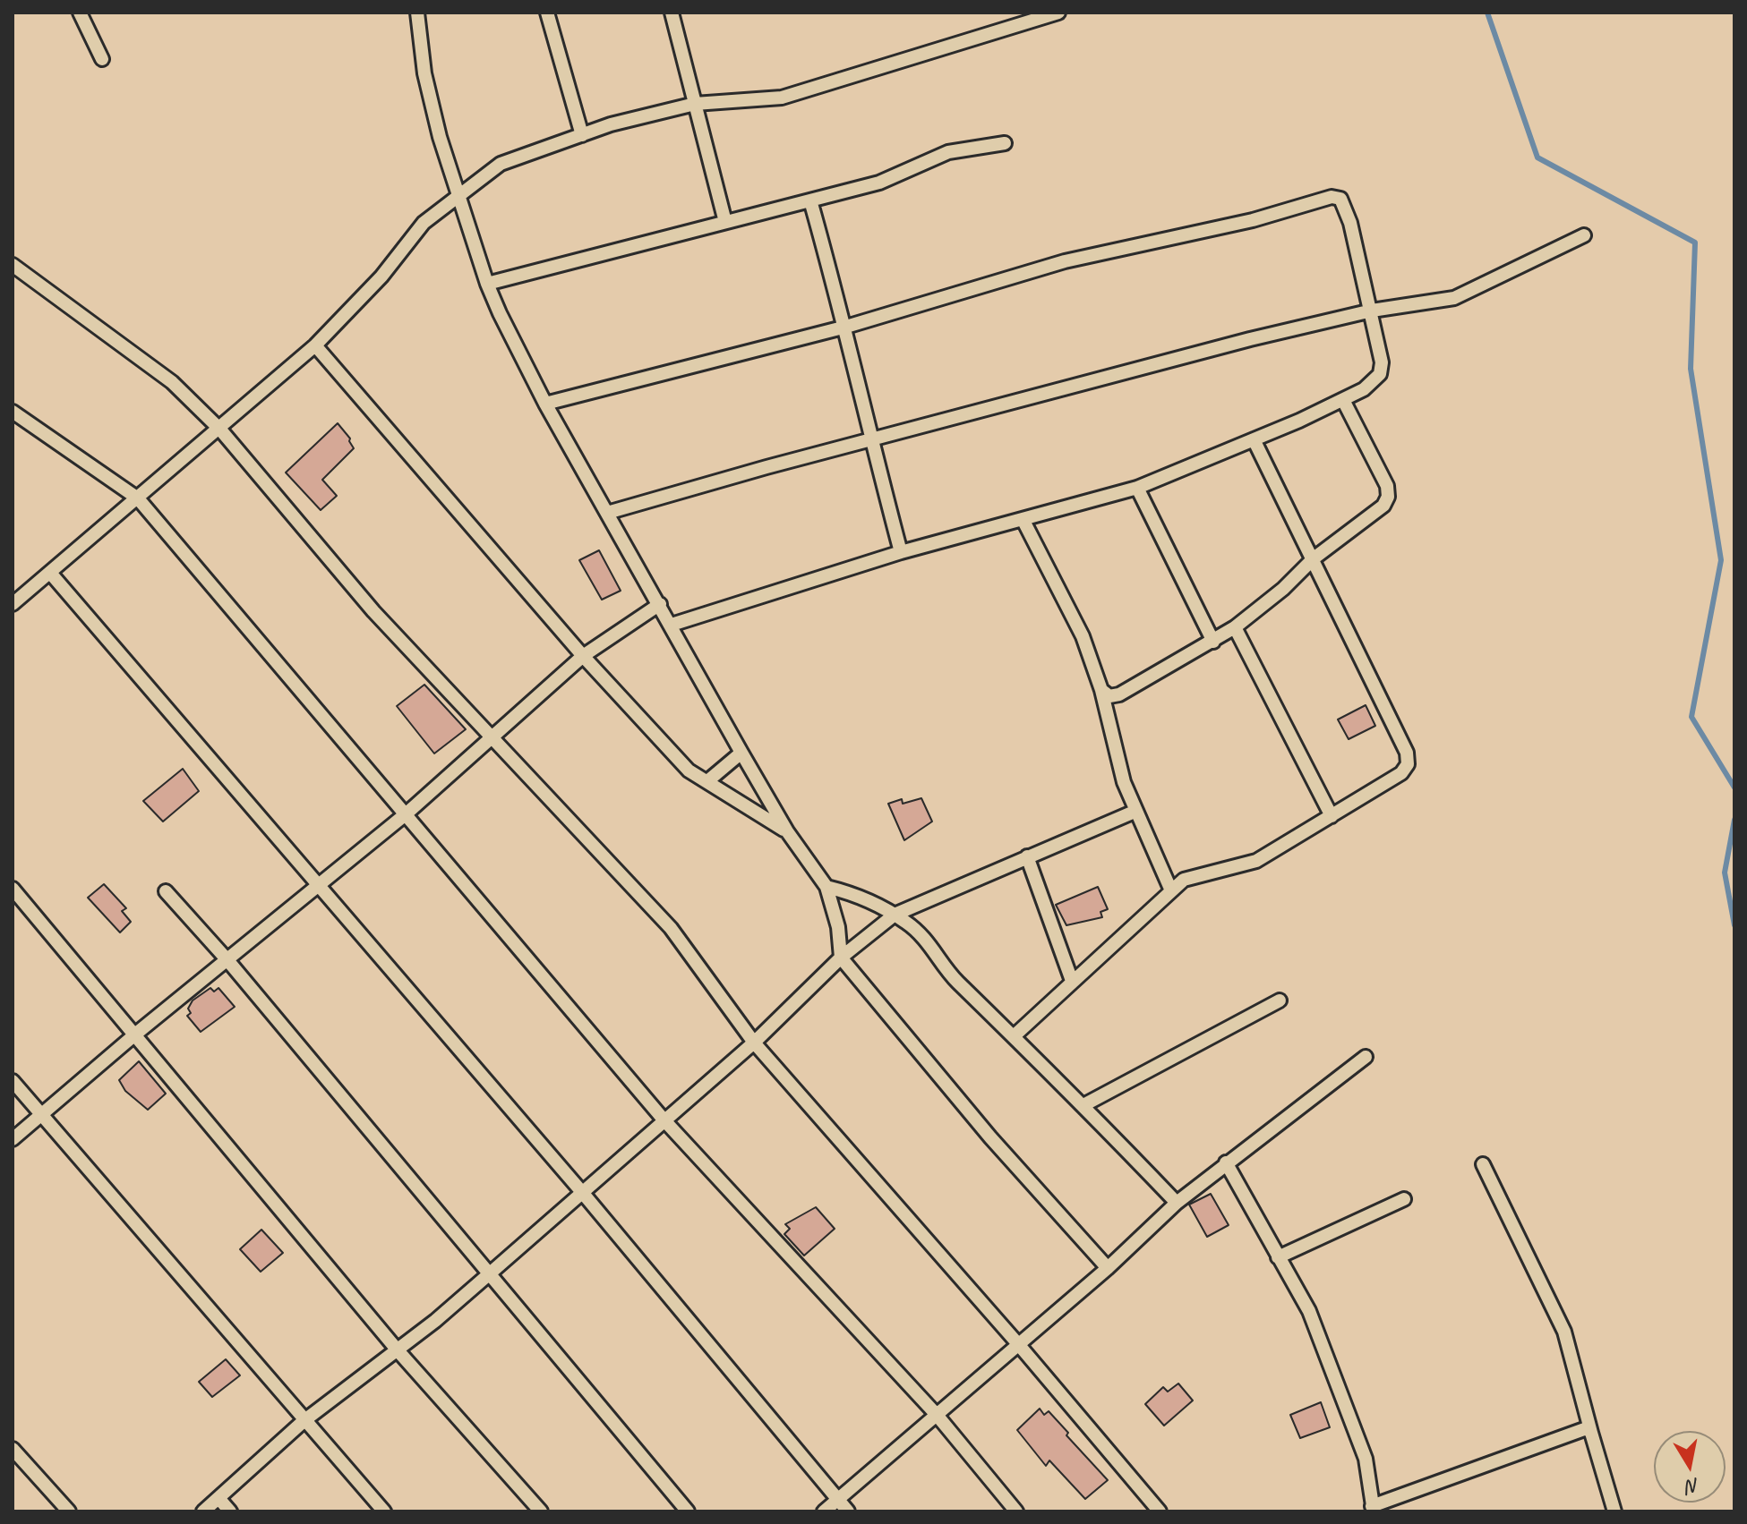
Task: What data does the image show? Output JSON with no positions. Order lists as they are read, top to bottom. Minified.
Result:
{"north":"bottom"}
